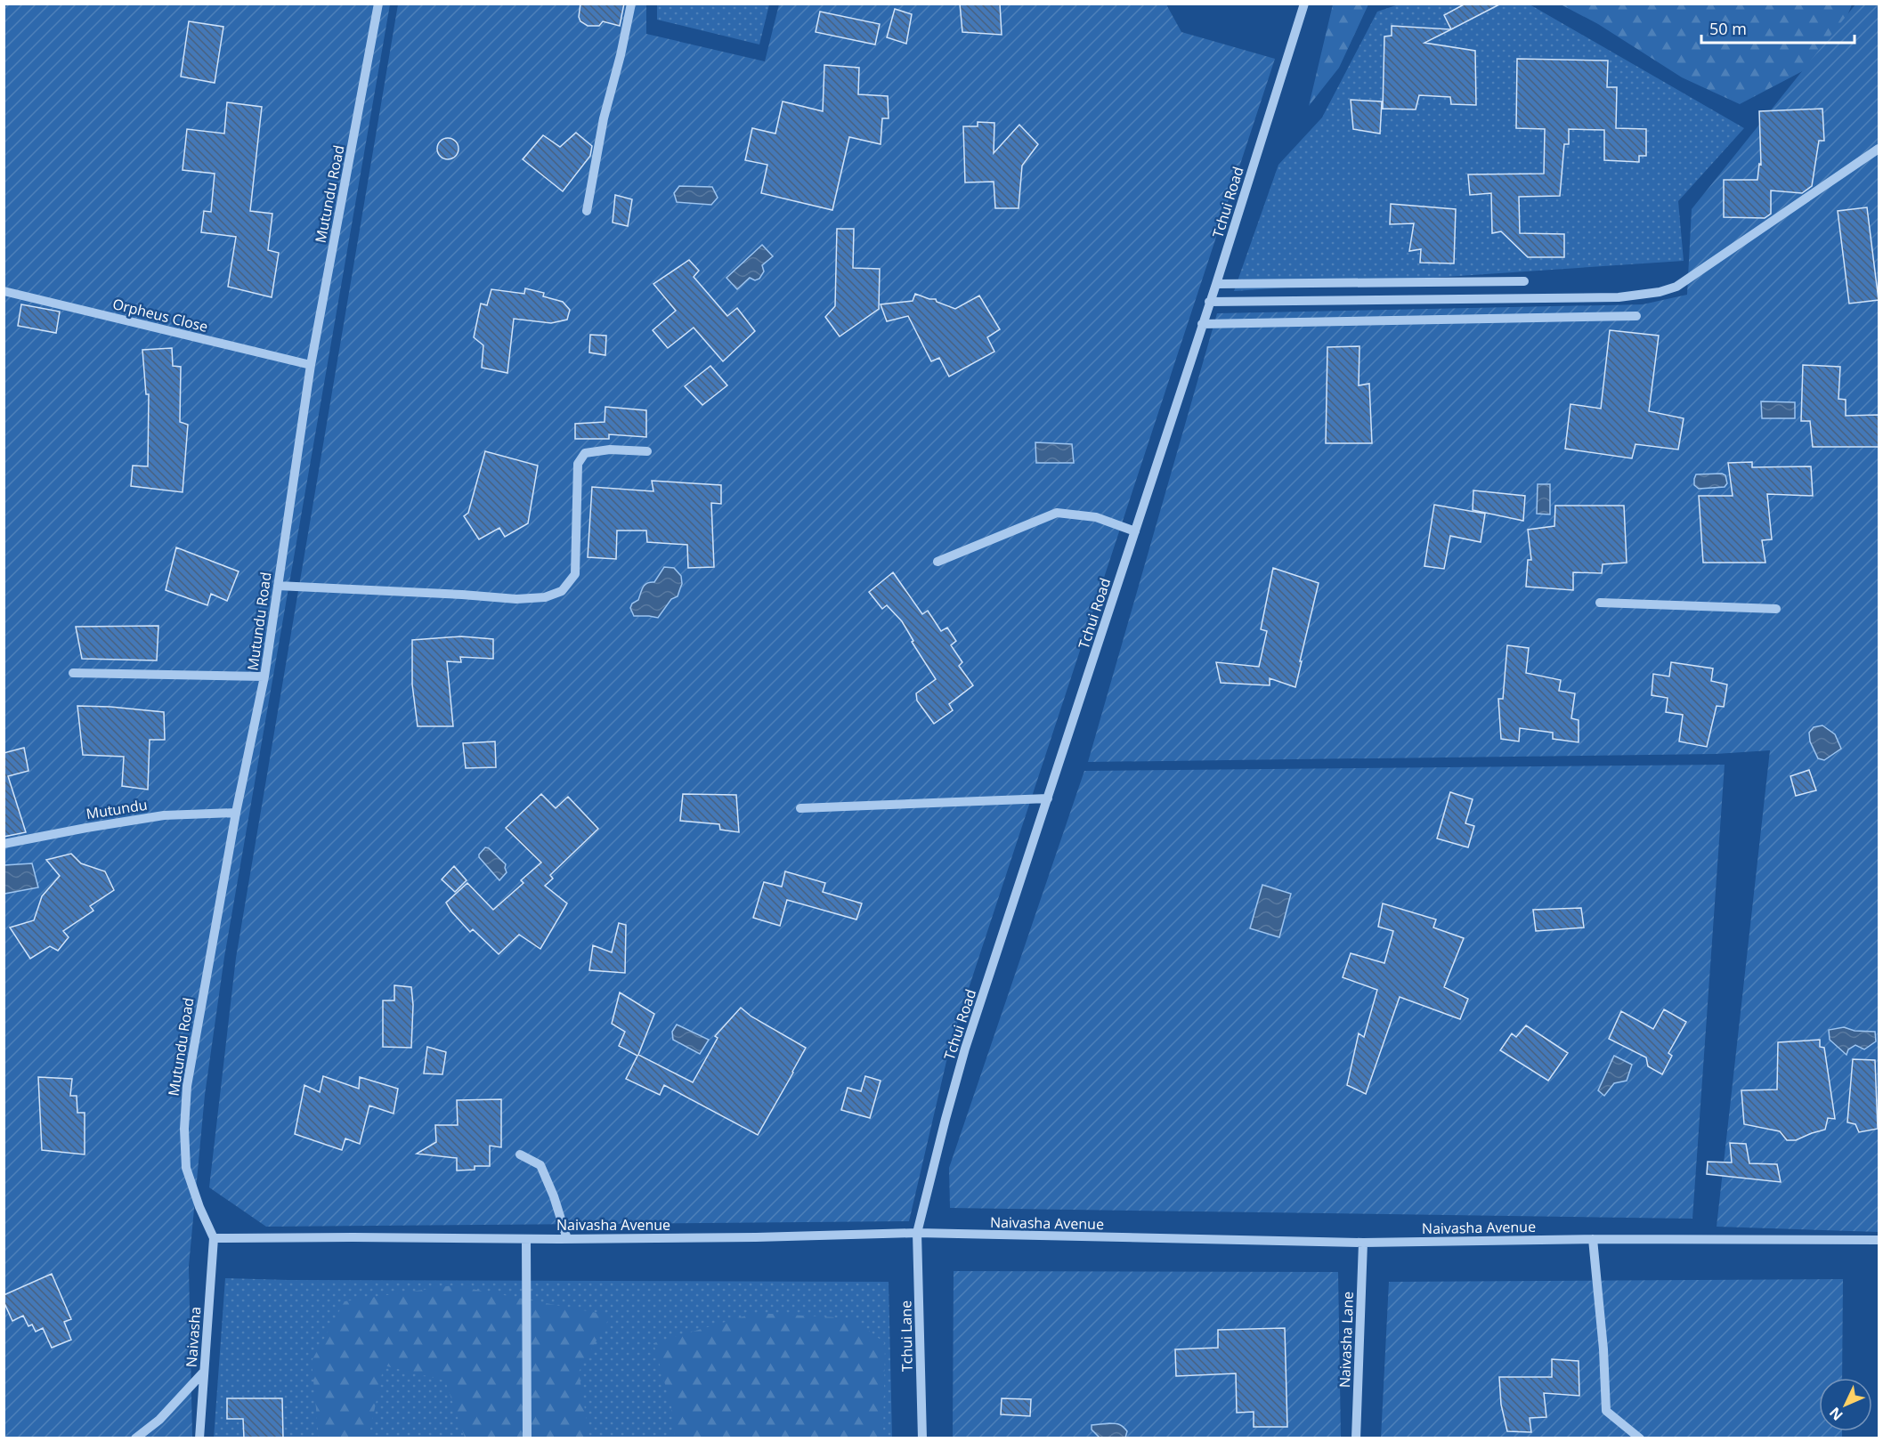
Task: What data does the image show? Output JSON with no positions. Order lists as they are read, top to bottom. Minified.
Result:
{"streets":{"street":["Mutundu Road","Tchui Road","Orpheus Close","Mutundu","Naivasha Avenue","Tchui Lane","Naivasha","Naivasha Lane"]},"crossings":[["Mutundu Road","Orpheus Close"],["Mutundu Road","Mutundu"],["Mutundu Road","Naivasha Avenue"],["Mutundu Road","Naivasha"],["Tchui Road","Naivasha Avenue"],["Tchui Road","Tchui Lane"],["Naivasha Avenue","Tchui Lane"],["Naivasha Avenue","Naivasha"],["Naivasha Avenue","Naivasha Lane"]],"scale_bar":"50 m","north":"bottom left"}
